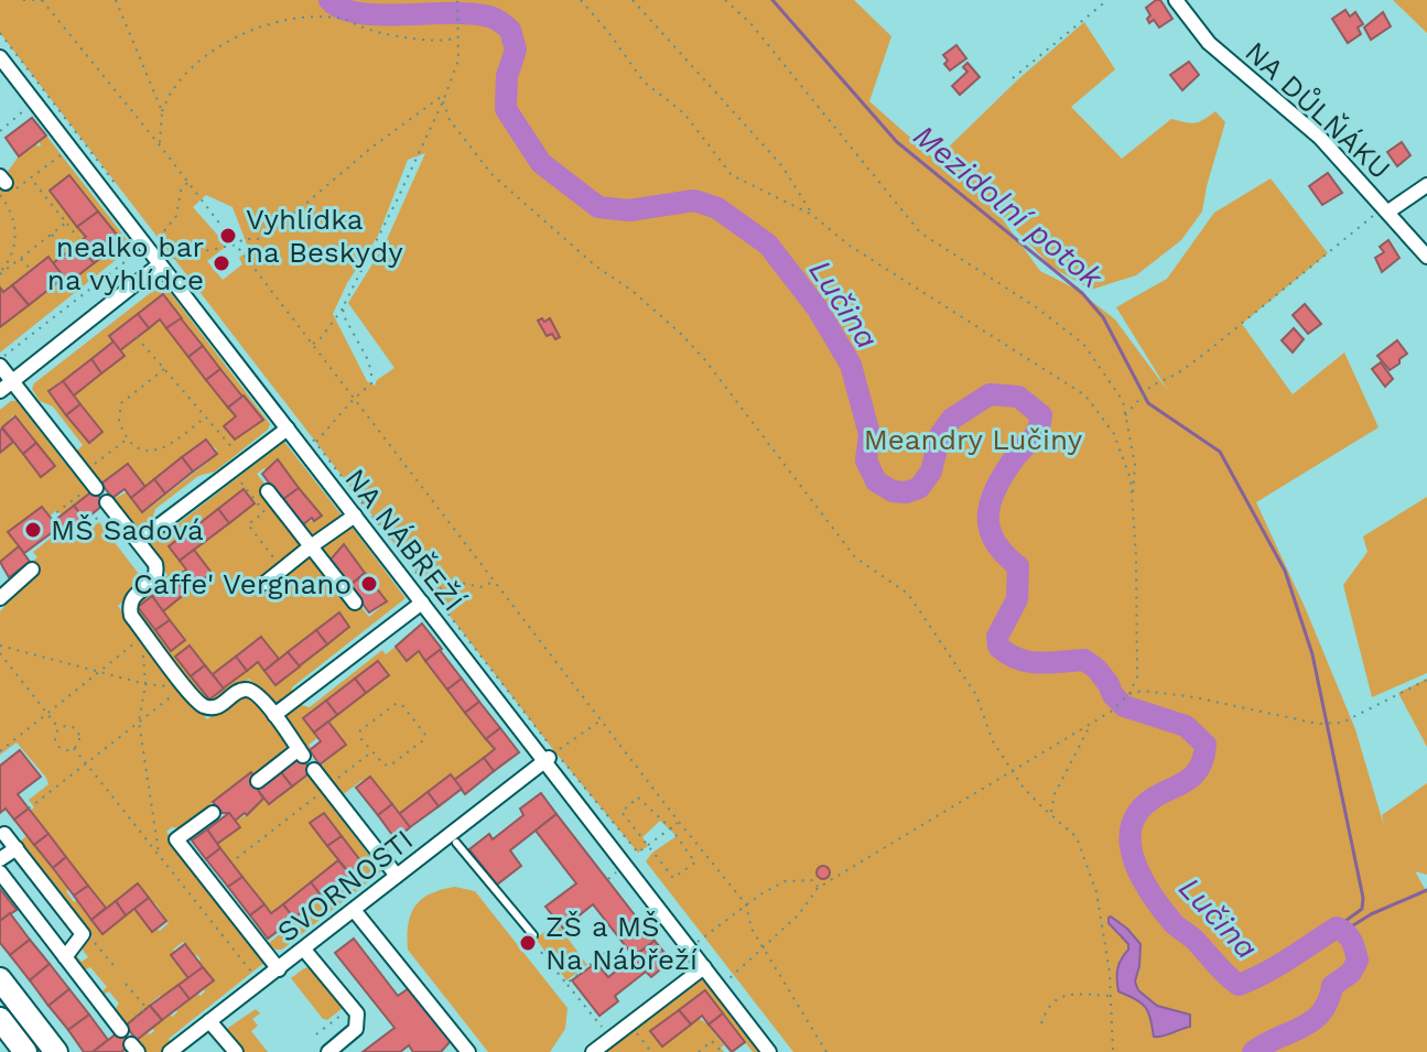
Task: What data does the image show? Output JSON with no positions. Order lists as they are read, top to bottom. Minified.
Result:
{"streets":{"street":["NA DŮLŇÁKU","NA NÁBŘEŽÍ","SVORNOSTI"]},"crossings":[["NA NÁBŘEŽÍ","SVORNOSTI"]],"water":["Mezidolní potok","Lučina"],"parks":["Meandry Lučiny"],"places":["Vyhlídka na Beskydy","nealko bar na vyhlídce","MŠ Sadová","Caffe' Vergnano","ZŠ a MŠ Na Nábřeží"]}
